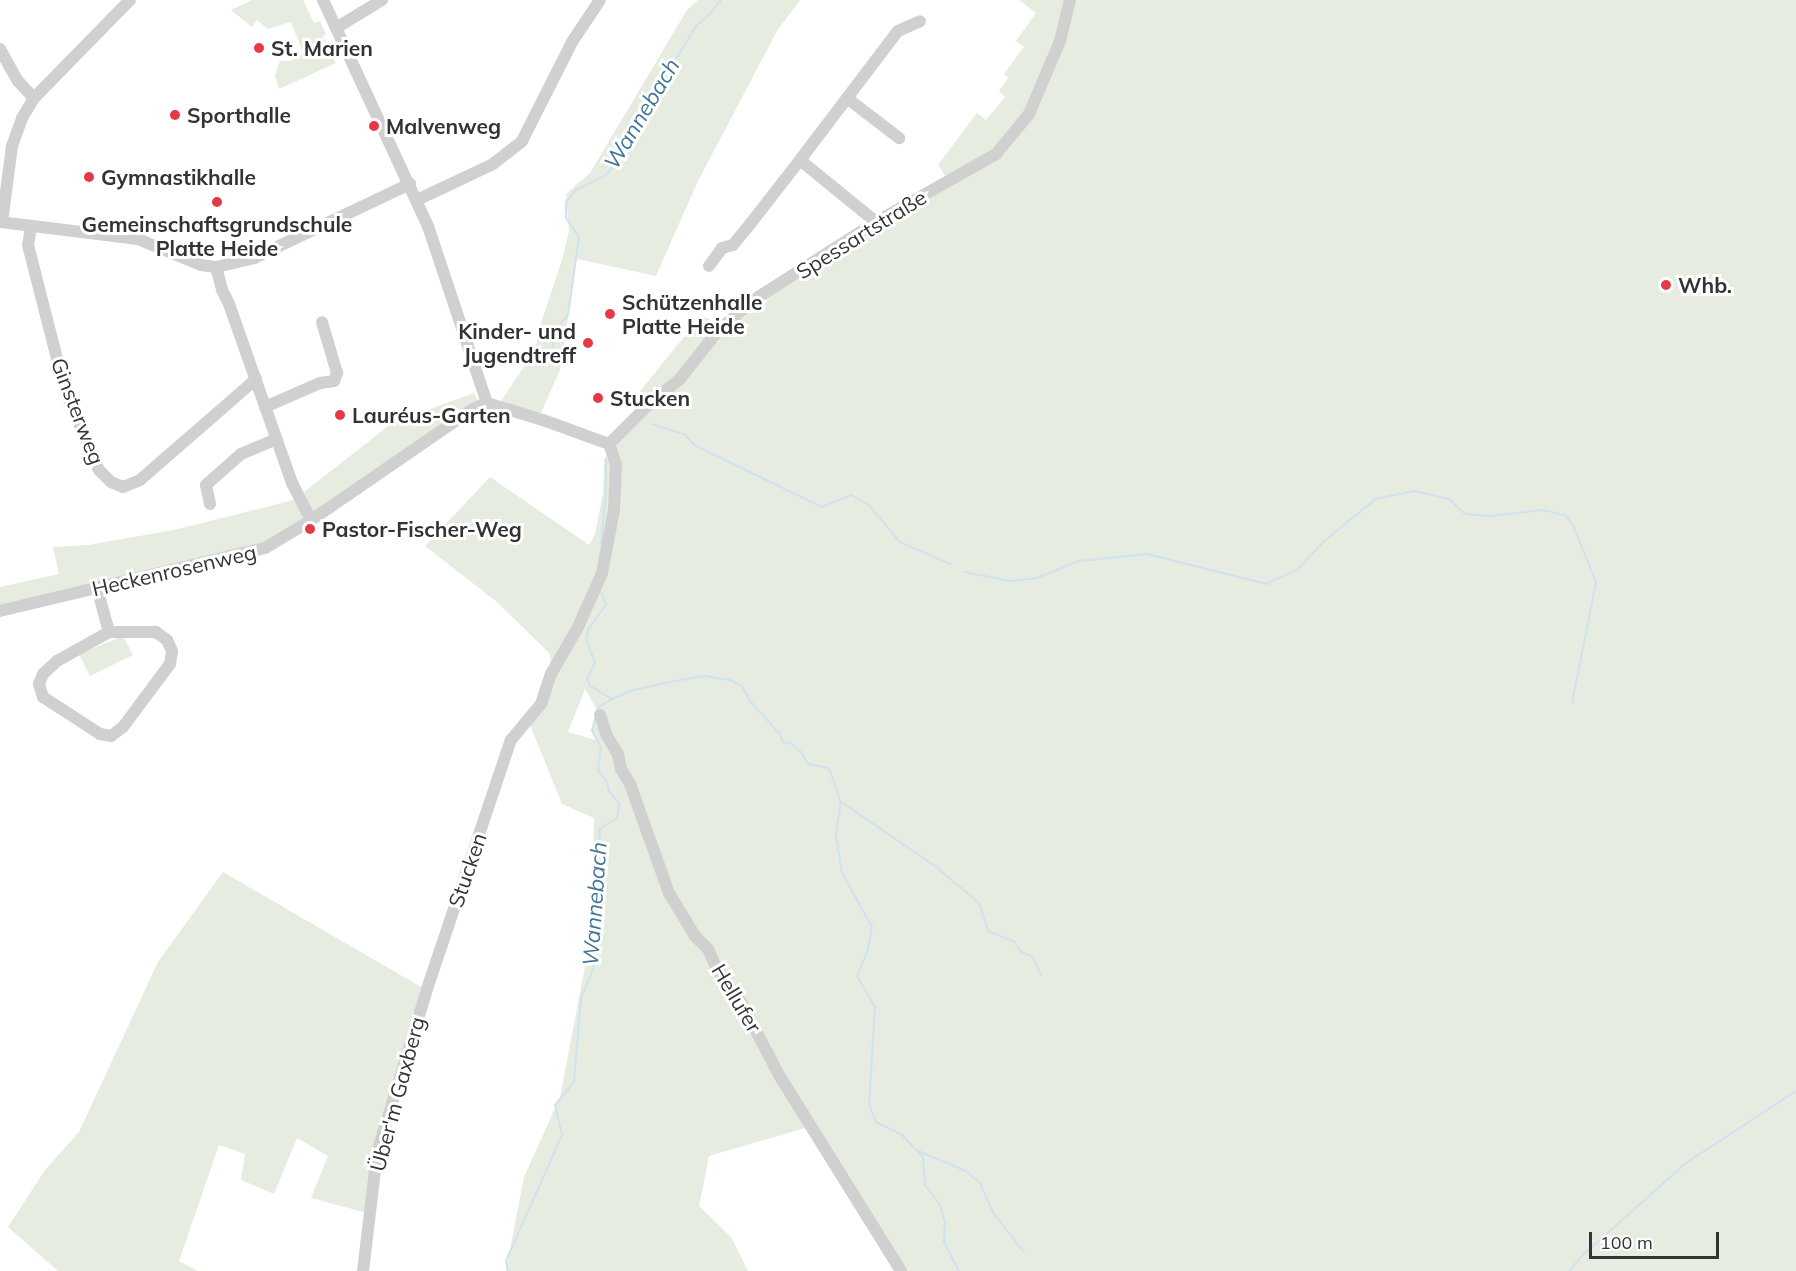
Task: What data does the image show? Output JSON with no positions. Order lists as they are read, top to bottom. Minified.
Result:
{"streets":{"street":["Spessartstraße","Ginsterweg","Heckenrosenweg","Stucken","Hellufer","Über'm Gaxberg"]},"crossings":[["Spessartstraße","Stucken"],["Stucken","Über'm Gaxberg"]],"water":["Wannebach"],"places":["St. Marien","Sporthalle","Malvenweg","Gymnastikhalle","Gemeinschaftsgrundschule Platte Heide","Whb.","Schützenhalle Platte Heide","Kinder- und Jugendtreff","Stucken","Lauréus-Garten","Pastor-Fischer-Weg"],"scale_bar":"100 m"}
